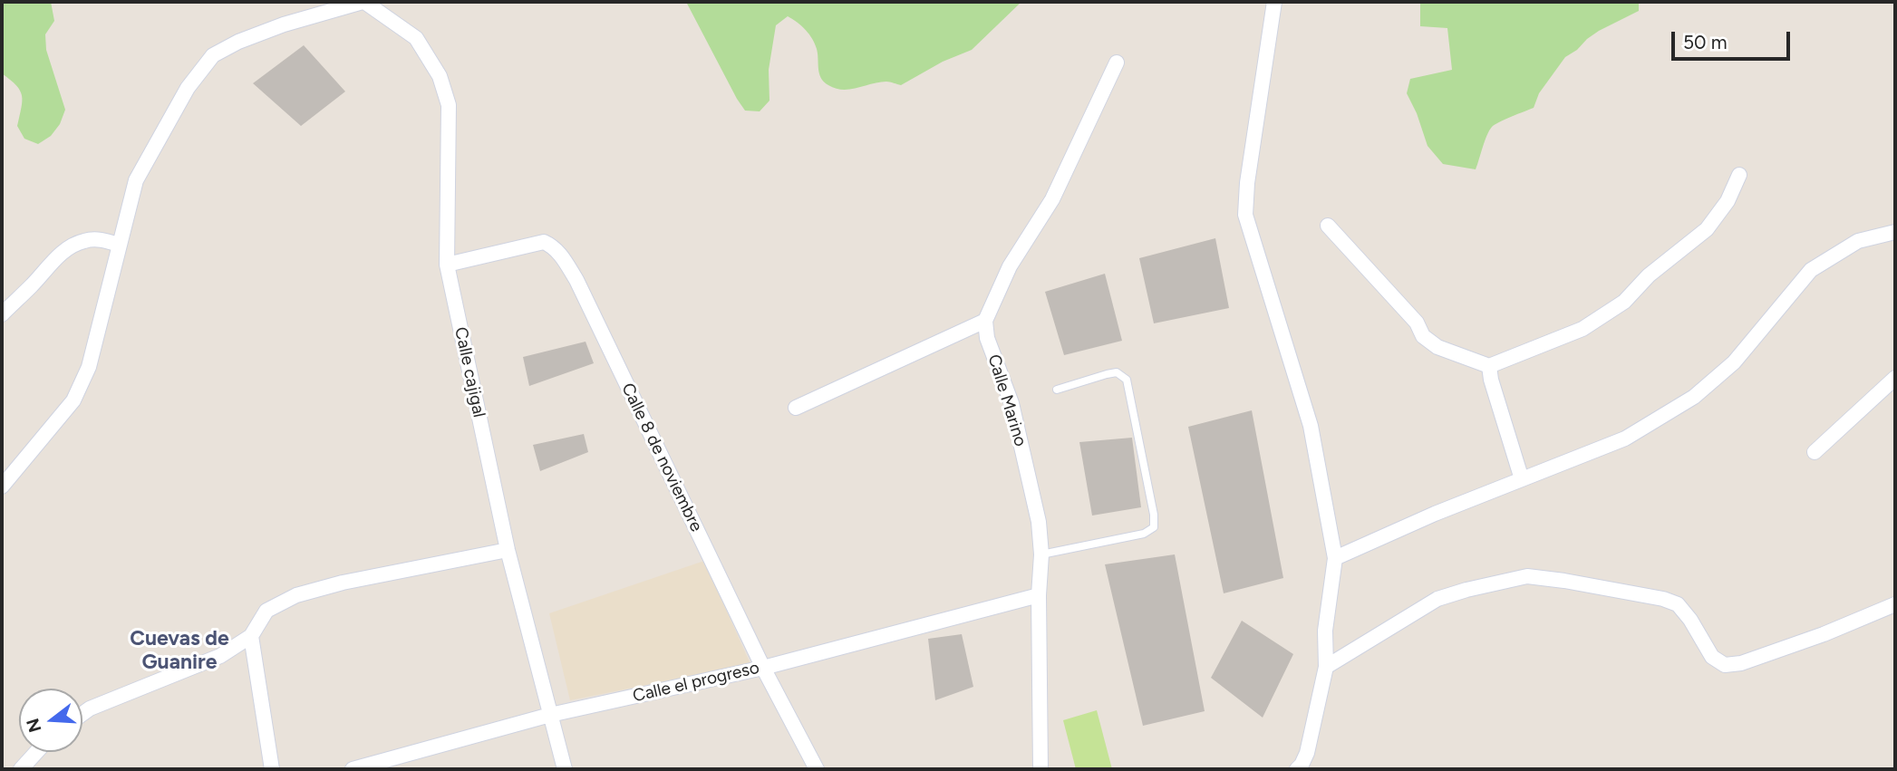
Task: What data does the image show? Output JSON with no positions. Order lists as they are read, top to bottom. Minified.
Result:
{"streets":{"street":["Calle cajigal","Calle Marino","Calle 8 de noviembre","Calle el progreso"]},"crossings":[["Calle cajigal","Calle 8 de noviembre"],["Calle cajigal","Calle el progreso"],["Calle Marino","Calle el progreso"],["Calle 8 de noviembre","Calle el progreso"]],"districts":["Cuevas de Guanire"],"scale_bar":"50 m","north":"left"}
